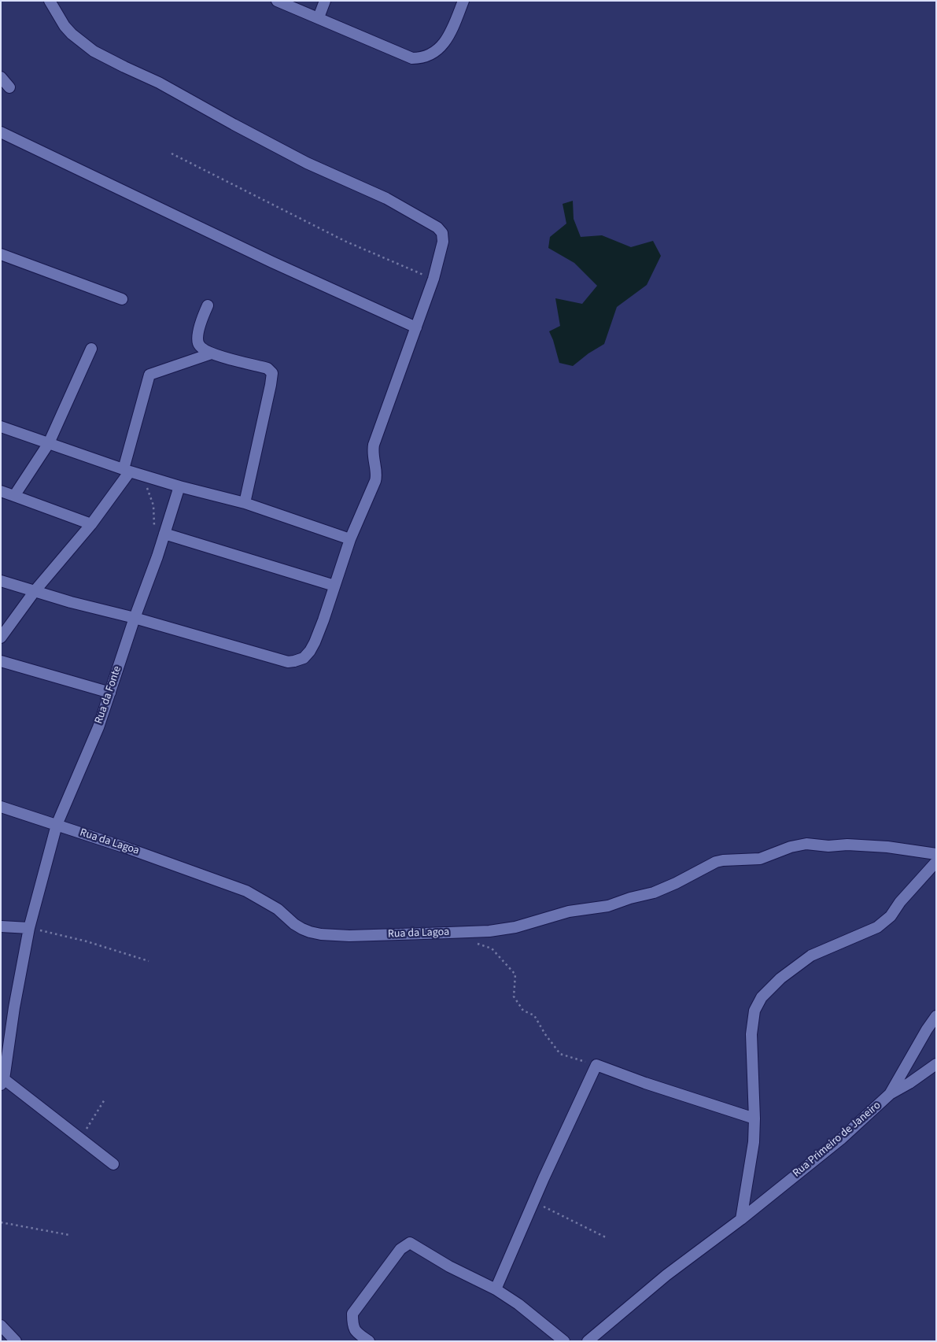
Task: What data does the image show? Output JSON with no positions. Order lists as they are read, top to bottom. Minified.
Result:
{"streets":{"street":["Rua da Fonte","Rua da Lagoa","Rua Primeiro de Janeiro"]},"crossings":[["Rua da Fonte","Rua da Lagoa"]]}
